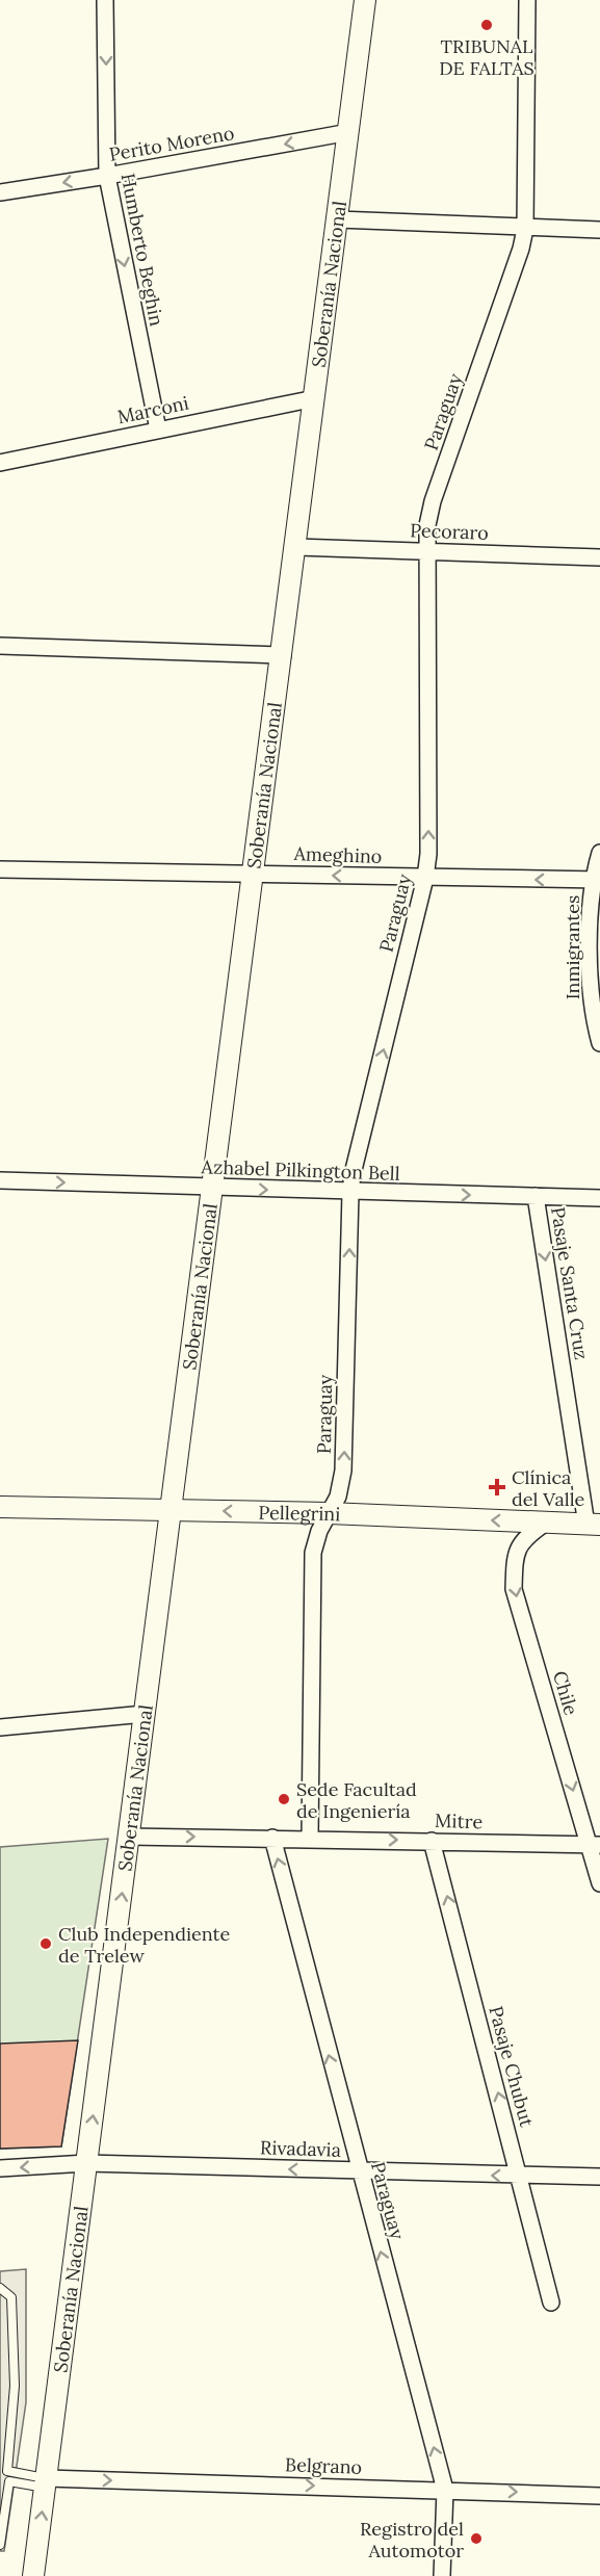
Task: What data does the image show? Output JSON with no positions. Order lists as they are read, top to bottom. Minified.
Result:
{"streets":{"street":["Perito Moreno","Humberto Beghin","Soberanía Nacional","Marconi","Paraguay","Pecoraro","Ameghino","Inmigrantes","Azhabel Pilkington Bell","Pasaje Santa Cruz","Pellegrini","Chile","Mitre","Pasaje Chubut","Rivadavia","Belgrano"]},"crossings":[["Perito Moreno","Humberto Beghin"],["Perito Moreno","Soberanía Nacional"],["Humberto Beghin","Marconi"],["Soberanía Nacional","Marconi"],["Soberanía Nacional","Pecoraro"],["Soberanía Nacional","Ameghino"],["Soberanía Nacional","Azhabel Pilkington Bell"],["Soberanía Nacional","Pellegrini"],["Soberanía Nacional","Mitre"],["Soberanía Nacional","Rivadavia"],["Soberanía Nacional","Belgrano"],["Paraguay","Pecoraro"],["Paraguay","Ameghino"],["Paraguay","Azhabel Pilkington Bell"],["Paraguay","Pellegrini"],["Paraguay","Mitre"],["Paraguay","Rivadavia"],["Paraguay","Belgrano"],["Ameghino","Inmigrantes"],["Azhabel Pilkington Bell","Pasaje Santa Cruz"],["Pasaje Santa Cruz","Pellegrini"],["Pellegrini","Chile"],["Chile","Mitre"],["Mitre","Pasaje Chubut"],["Pasaje Chubut","Rivadavia"]],"one_way":["Perito Moreno","Humberto Beghin","Paraguay","Ameghino","Azhabel Pilkington Bell","Pasaje Santa Cruz","Pellegrini","Chile","Mitre","Pasaje Chubut","Rivadavia","Belgrano"],"places":{"other":["TRIBUNAL DE FALTAS","Sede Facultad de Ingeniería","Club Independiente de Trelew","Registro del Automotor"],"health":["Clínica del Valle"]}}
